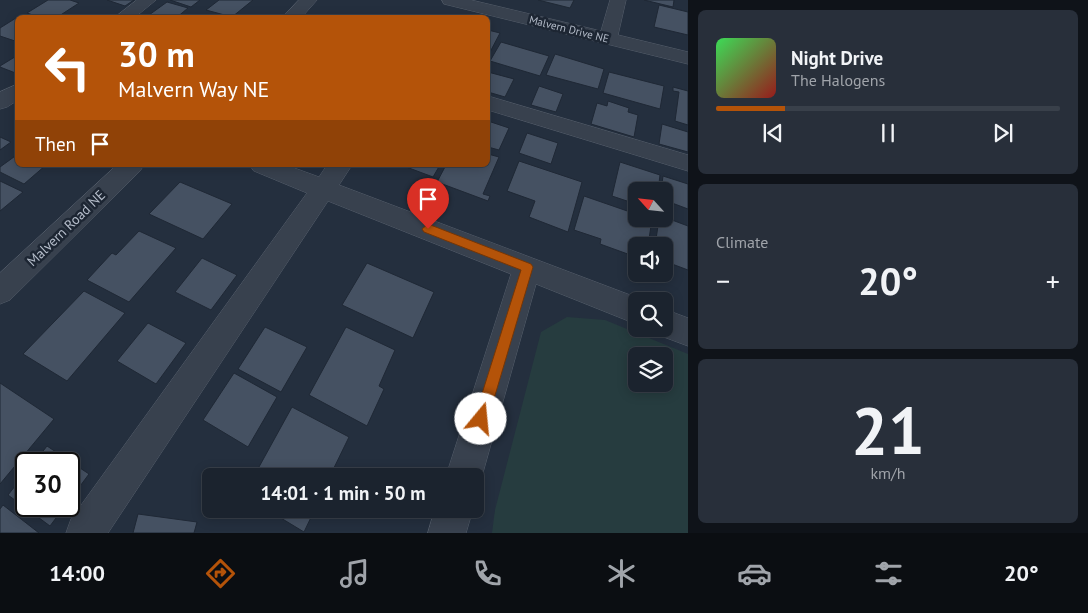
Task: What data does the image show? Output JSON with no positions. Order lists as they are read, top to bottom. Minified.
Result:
{"streets":{"street":["Malvern Drive NE","Malvern Road NE"]},"north":"top left","page":{"turn":["30 m","Malvern Way NE"],"song":["Night Drive","The Halogens"],"then":"Then","tile":["Climate",["21","km/h"]],"heat":["−","20°","+"],"limit":"30","trip":"14:01 · 1 min · 50 m","tabs":["14:00","20°"]}}
